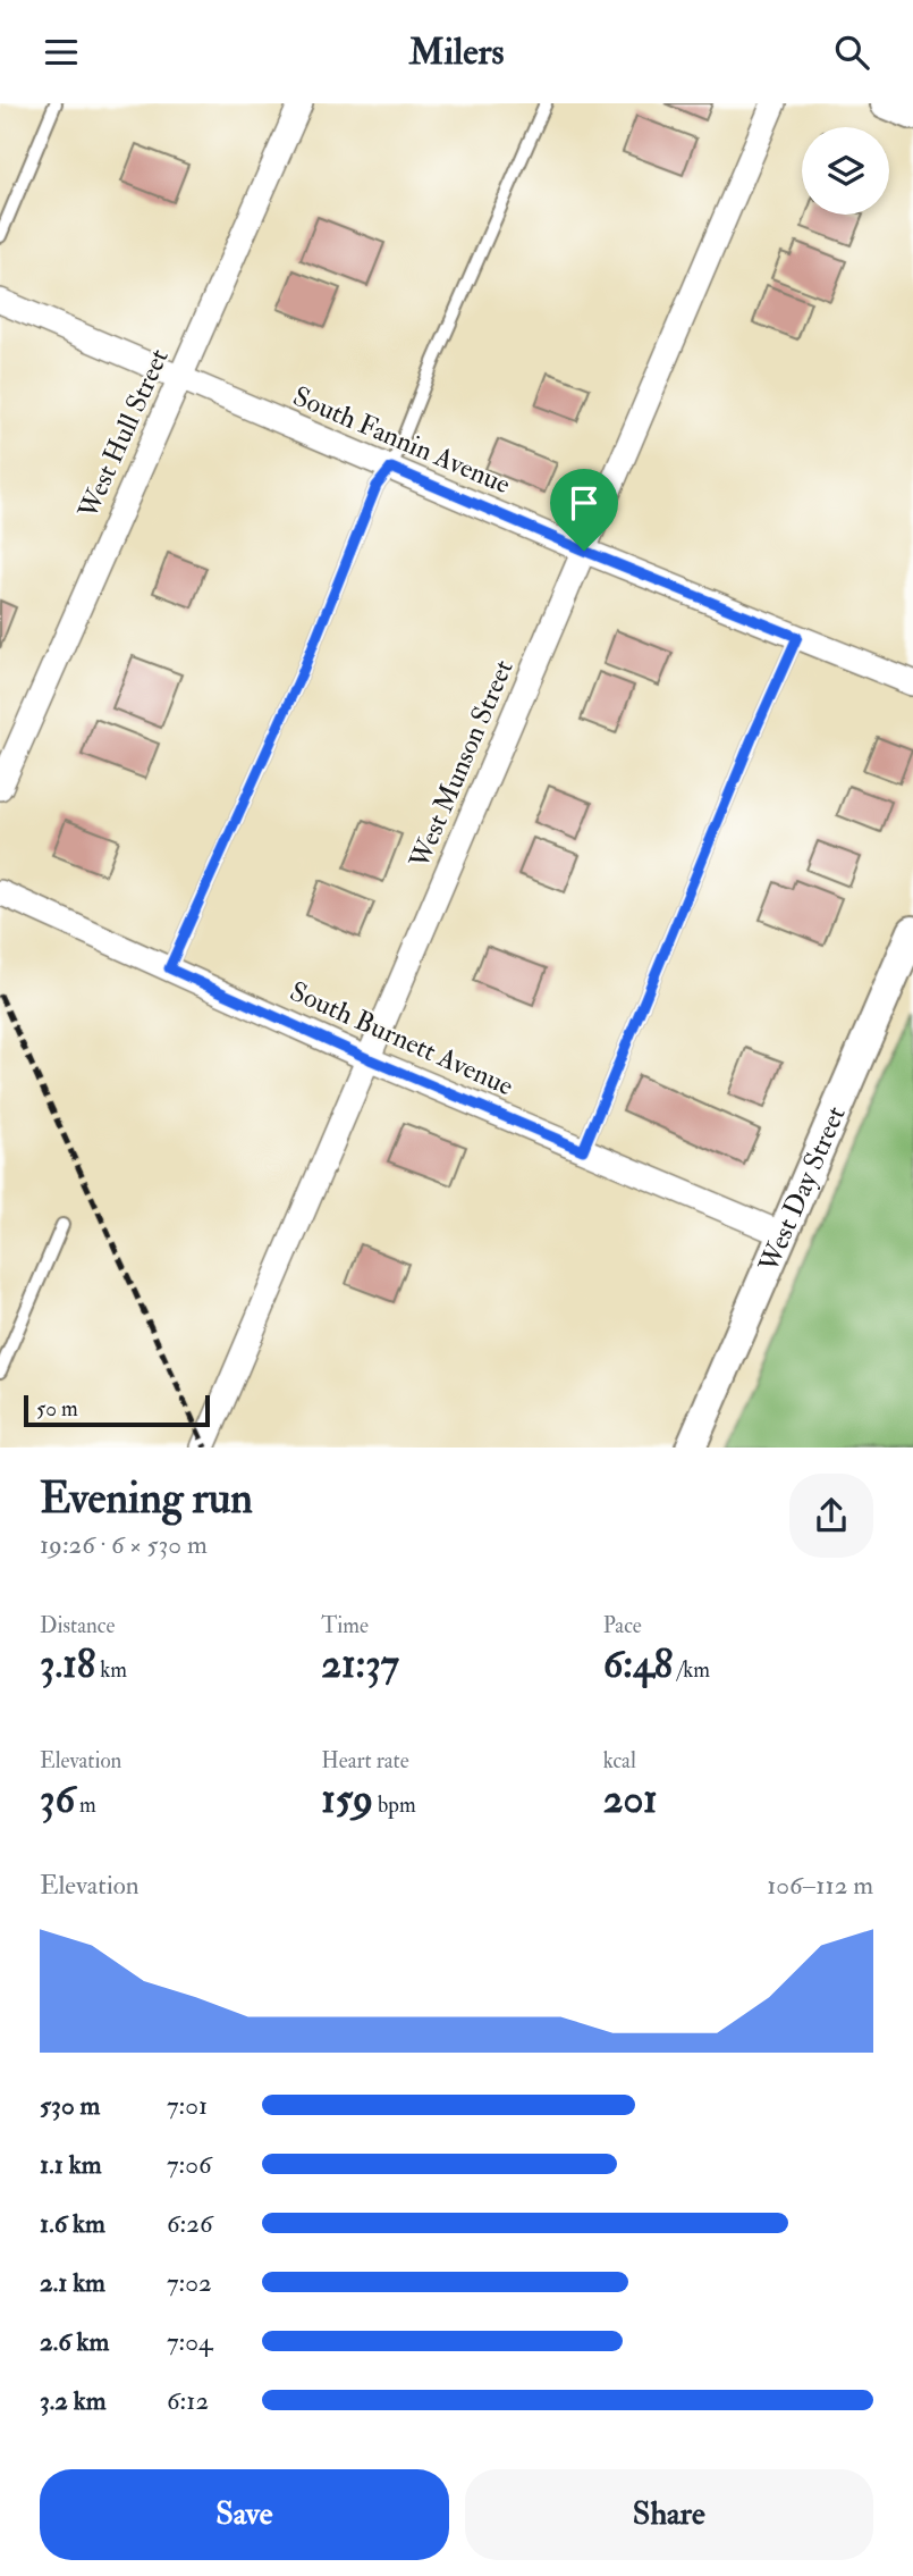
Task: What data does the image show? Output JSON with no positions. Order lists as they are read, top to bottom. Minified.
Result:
{"streets":{"street":["West Hull Street","South Fannin Avenue","West Munson Street","South Burnett Avenue","West Day Street"]},"crossings":[["West Hull Street","South Fannin Avenue"],["South Fannin Avenue","West Munson Street"],["West Munson Street","South Burnett Avenue"],["South Burnett Avenue","West Day Street"]],"scale_bar":"50 m","page":{"header":"Milers","scale":"50 m","heading":["Evening run","19:26 · 6 × 530 m"],"stats":[["Distance","3.18 km"],["Time","21:37"],["Pace","6:48 /km"],["Elevation","36 m"],["Heart rate","159 bpm"],["kcal","201"]],"chart":["Elevation","106–112 m"],"list":[{"name":"530 m","note":"7:01"},{"name":"1.1 km","note":"7:06"},{"name":"1.6 km","note":"6:26"},{"name":"2.1 km","note":"7:02"},{"name":"2.6 km","note":"7:04"},{"name":"3.2 km","note":"6:12"}],"buttons":["Save","Share"]}}
